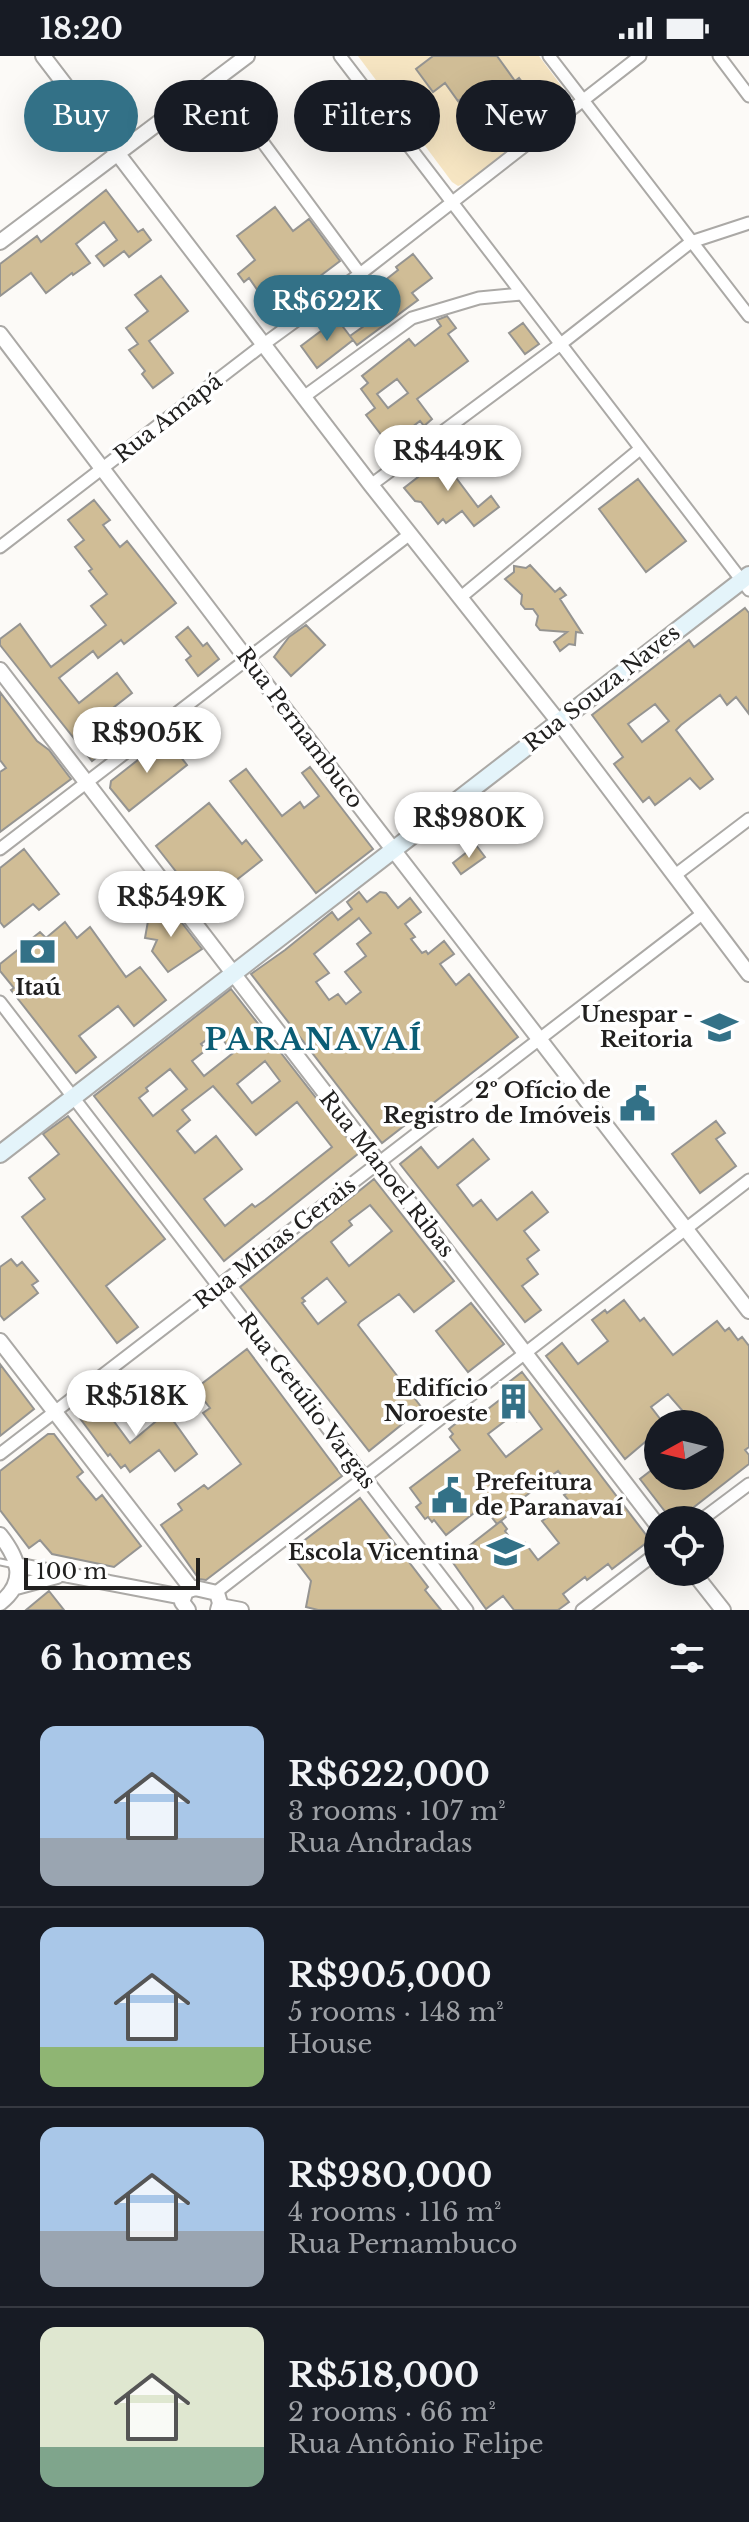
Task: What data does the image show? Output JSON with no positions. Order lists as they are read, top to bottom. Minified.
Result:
{"streets":{"main road":["Rua Souza Naves"],"street":["Rua Amapá","Rua Pernambuco","Rua Manoel Ribas","Rua Minas Gerais","Rua Getúlio Vargas"]},"crossings":[["Rua Amapá","Rua Pernambuco"],["Rua Souza Naves","Rua Pernambuco"],["Rua Souza Naves","Rua Manoel Ribas"],["Rua Souza Naves","Rua Getúlio Vargas"],["Rua Pernambuco","Rua Minas Gerais"],["Rua Manoel Ribas","Rua Minas Gerais"],["Rua Minas Gerais","Rua Getúlio Vargas"]],"districts":["PARANAVAÍ"],"places":{"bank":["Itaú"],"school or university":["Unespar - Reitoria","Escola Vicentina"],"public building":["2º Ofício de Registro de Imóveis","Prefeitura de Paranavaí"],"building":["Edifício Noroeste"]},"scale_bar":"100 m","north":"left","page":{"status":"18:20","chip":["Buy","Rent","Filters","New"],"price":["R$622K","R$449K","R$905K","R$980K","R$549K","R$518K"],"scale":"100 m","heading":"6 homes","list":[{"name":"R$622,000","note":"3 rooms · 107 m² · Rua Andradas"},{"name":"R$905,000","note":"5 rooms · 148 m² · House"},{"name":"R$980,000","note":"4 rooms · 116 m² · Rua Pernambuco"},{"name":"R$518,000","note":"2 rooms · 66 m² · Rua Antônio Felipe"}]}}
